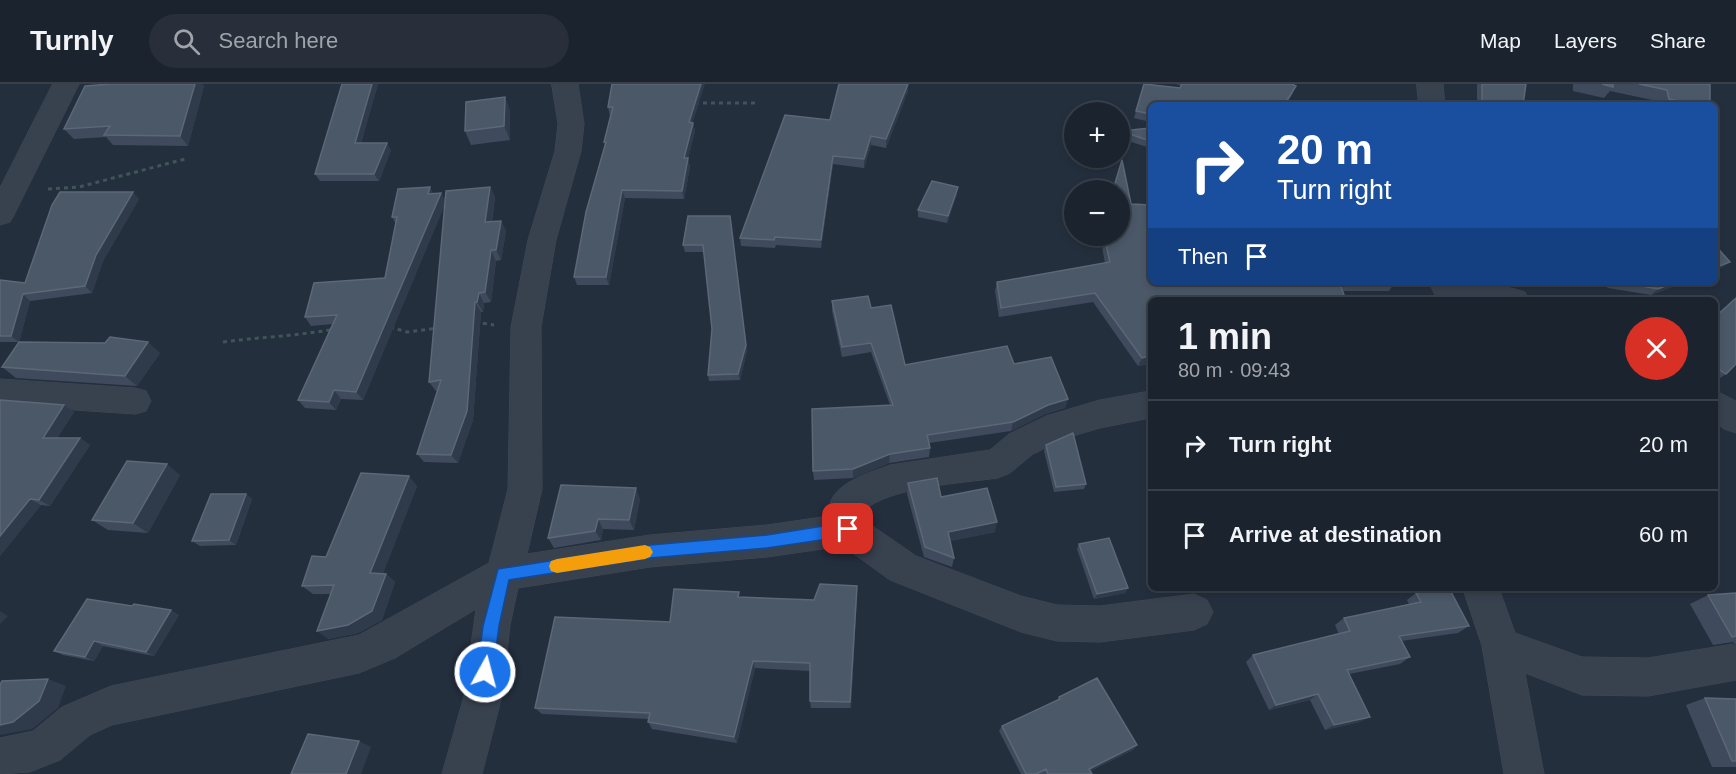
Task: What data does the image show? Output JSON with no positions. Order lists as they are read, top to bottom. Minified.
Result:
{"page":{"header":"Turnly","search":"Search here","nav":["Map","Layers","Share"],"map_buttons":["+","−"],"turn":["20 m","Turn right"],"then":"Then","heading":["1 min","80 m · 09:43"],"list":[{"name":"Turn right","value":"20 m"},{"name":"Arrive at destination","value":"60 m"}]}}
